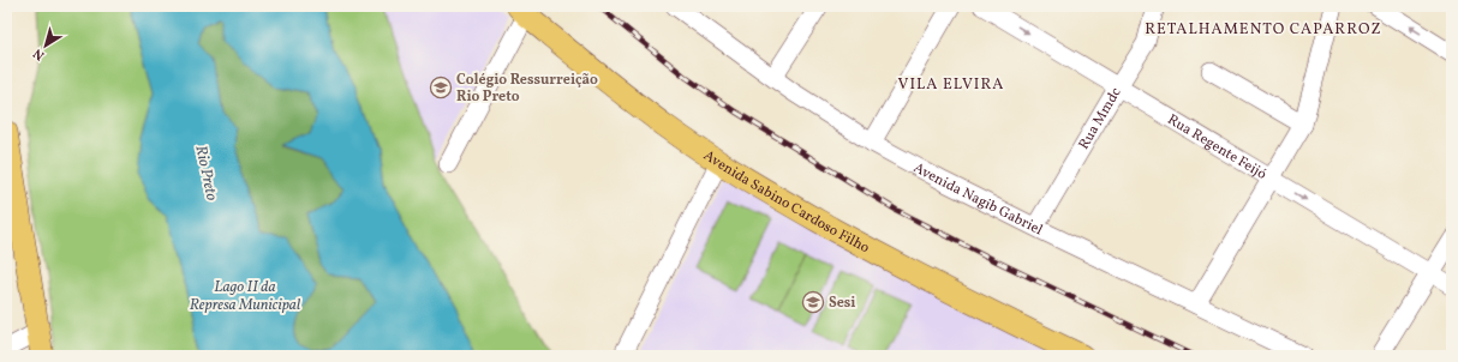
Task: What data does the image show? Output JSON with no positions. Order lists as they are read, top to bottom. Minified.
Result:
{"streets":{"main road":["Avenida Sabino Cardoso Filho"],"street":["Rua Mmdc","Rua Regente Feijó","Avenida Nagib Gabriel"]},"crossings":[["Rua Mmdc","Rua Regente Feijó"],["Rua Mmdc","Avenida Nagib Gabriel"]],"one_way":["Rua Regente Feijó"],"districts":["RETALHAMENTO CAPARROZ","VILA ELVIRA"],"water":["Rio Preto","Lago II da Represa Municipal"],"places":{"school or university":["Colégio Ressurreição Rio Preto","Sesi"]},"north":"bottom left"}
